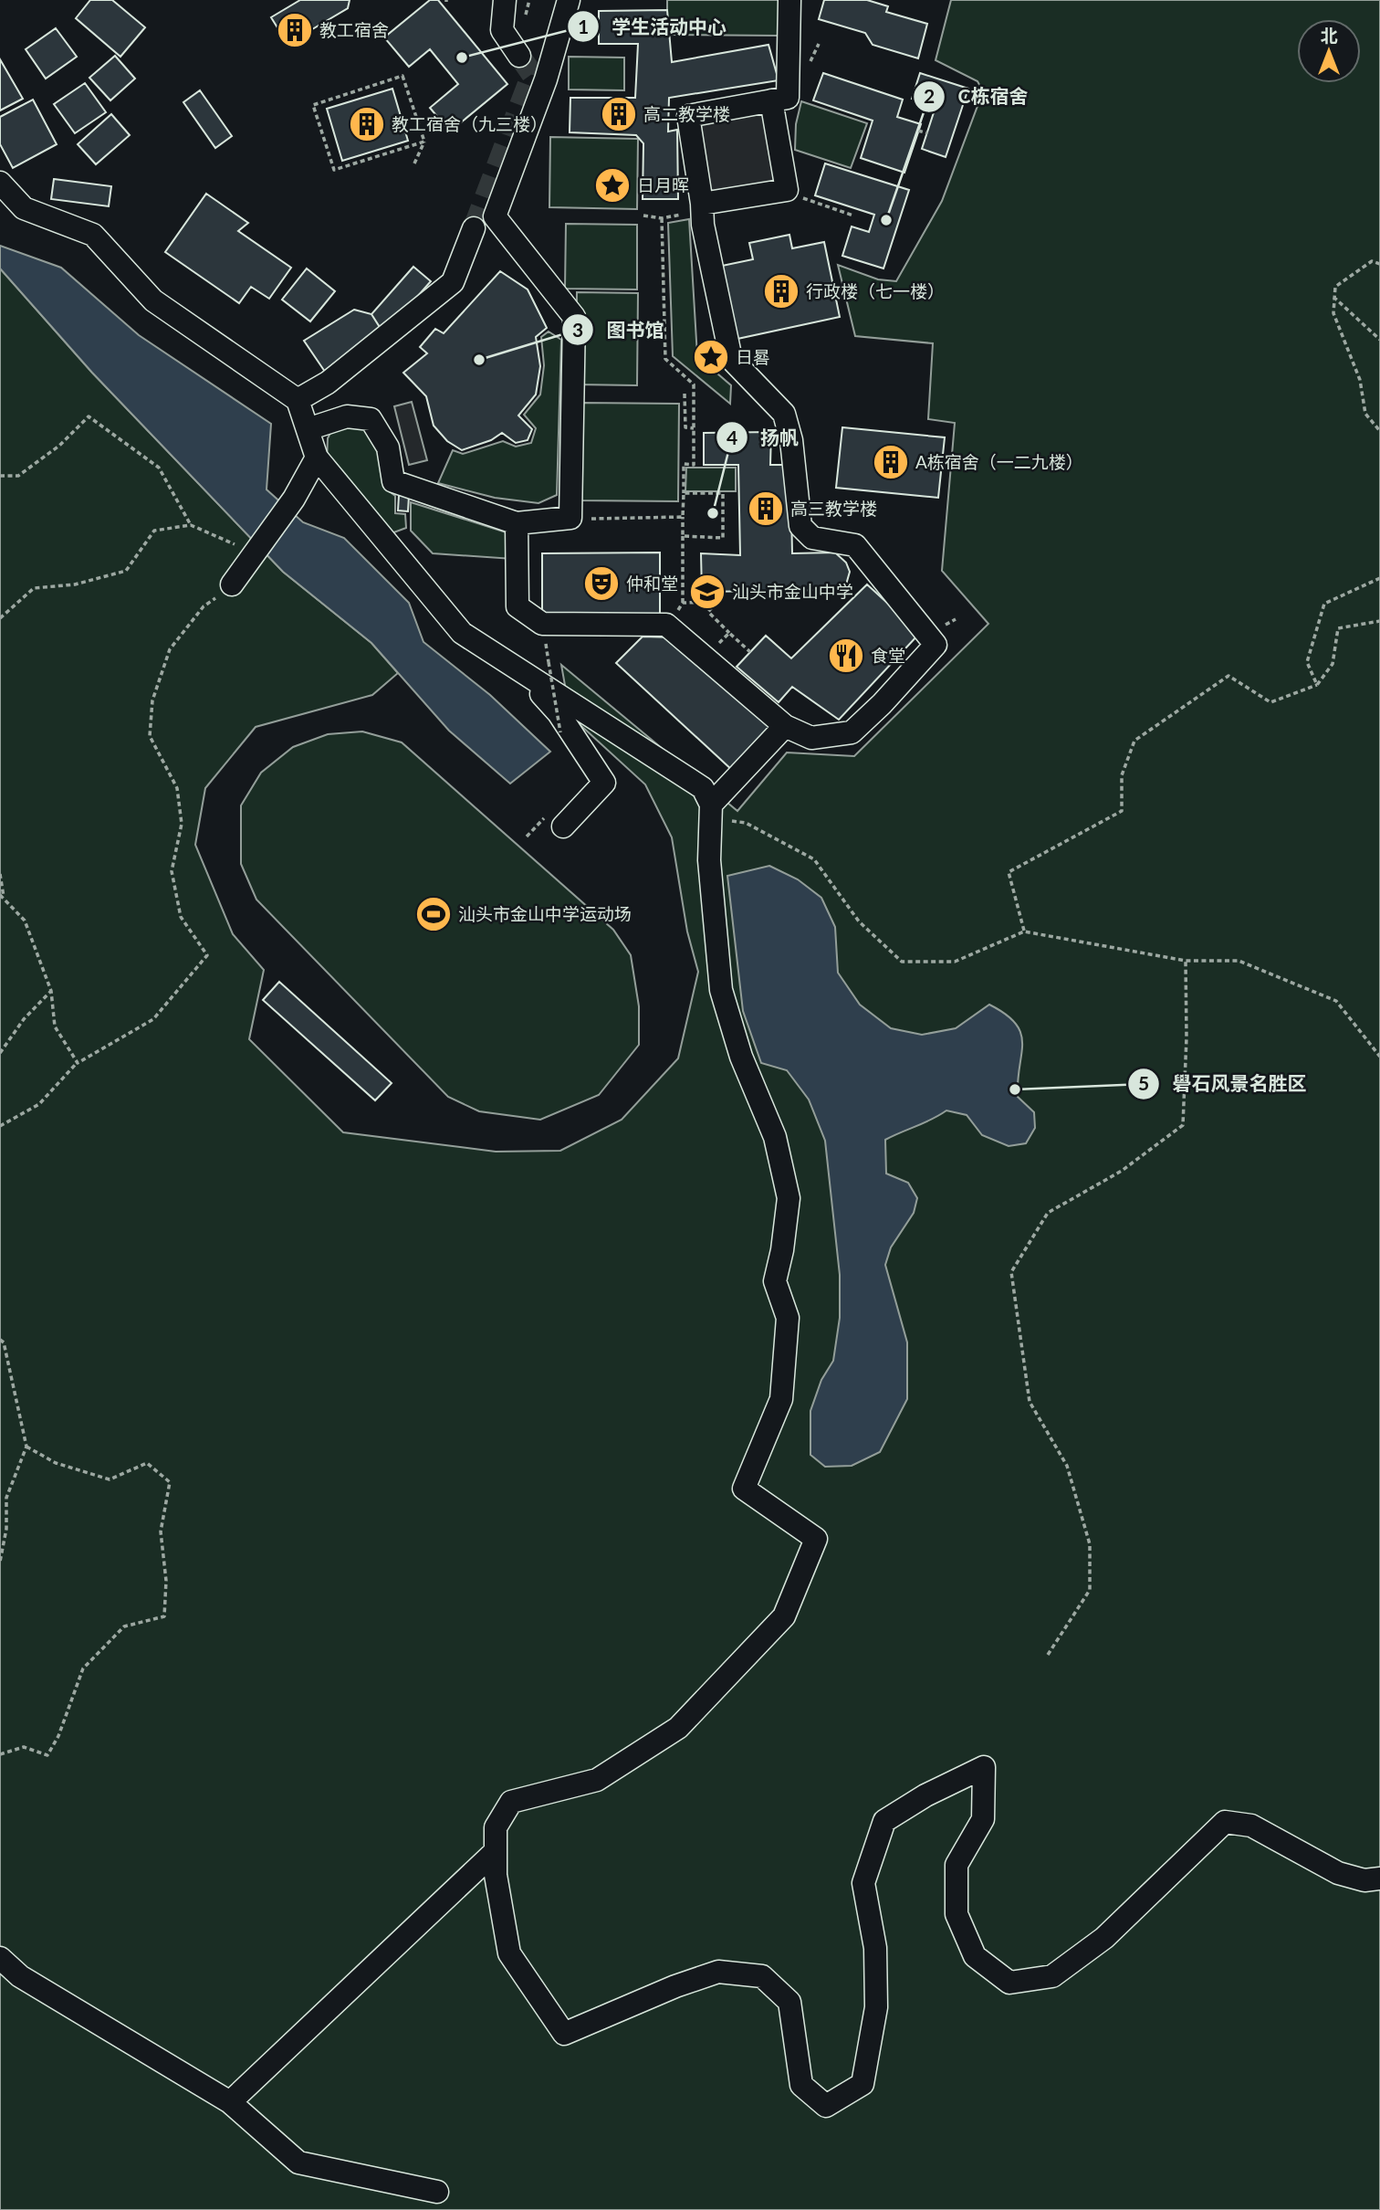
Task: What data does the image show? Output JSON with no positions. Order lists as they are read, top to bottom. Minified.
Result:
{"places":{"building":["教工宿舍","高二教学楼","教工宿舍（九三楼）","行政楼（七一楼）","A栋宿舍（一二九楼）","高三教学楼"],"other":["学生活动中心","C栋宿舍","图书馆","扬帆","礐石风景名胜区"],"place":["日月晖","日晷"],"theatre":["仲和堂"],"school or university":["汕头市金山中学"],"restaurant":["食堂"],"sports":["汕头市金山中学运动场"]},"north":"top"}
